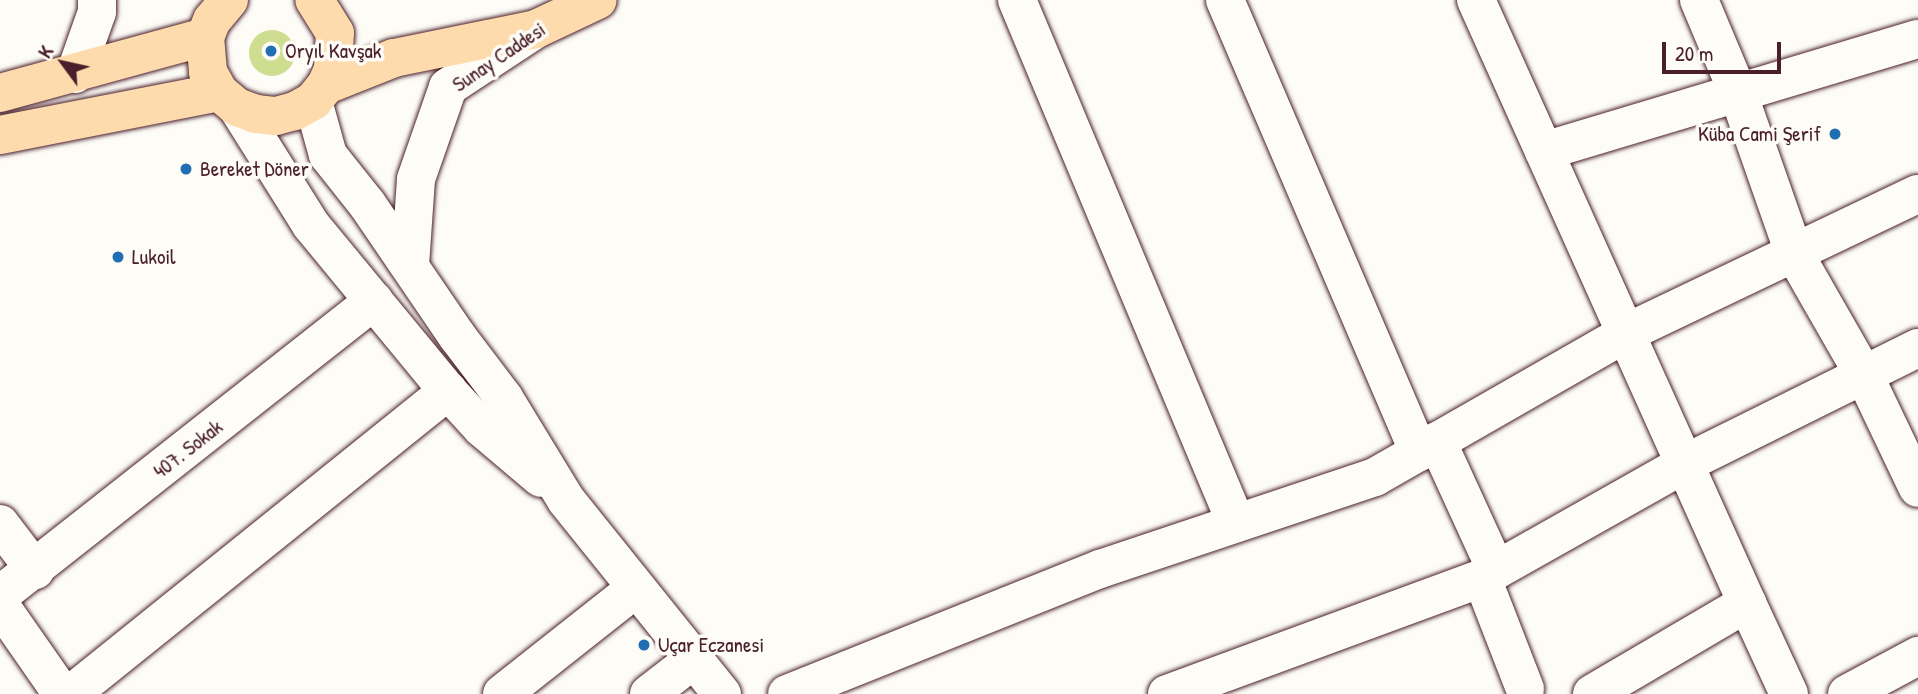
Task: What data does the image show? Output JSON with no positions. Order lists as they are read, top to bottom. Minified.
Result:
{"streets":{"main road":["Sunay Caddesi"],"street":["407. Sokak"]},"places":["Oryıl Kavşak","Küba Cami Şerif","Bereket Döner","Lukoil","Uçar Eczanesi"],"scale_bar":"20 m","north":"top left"}
